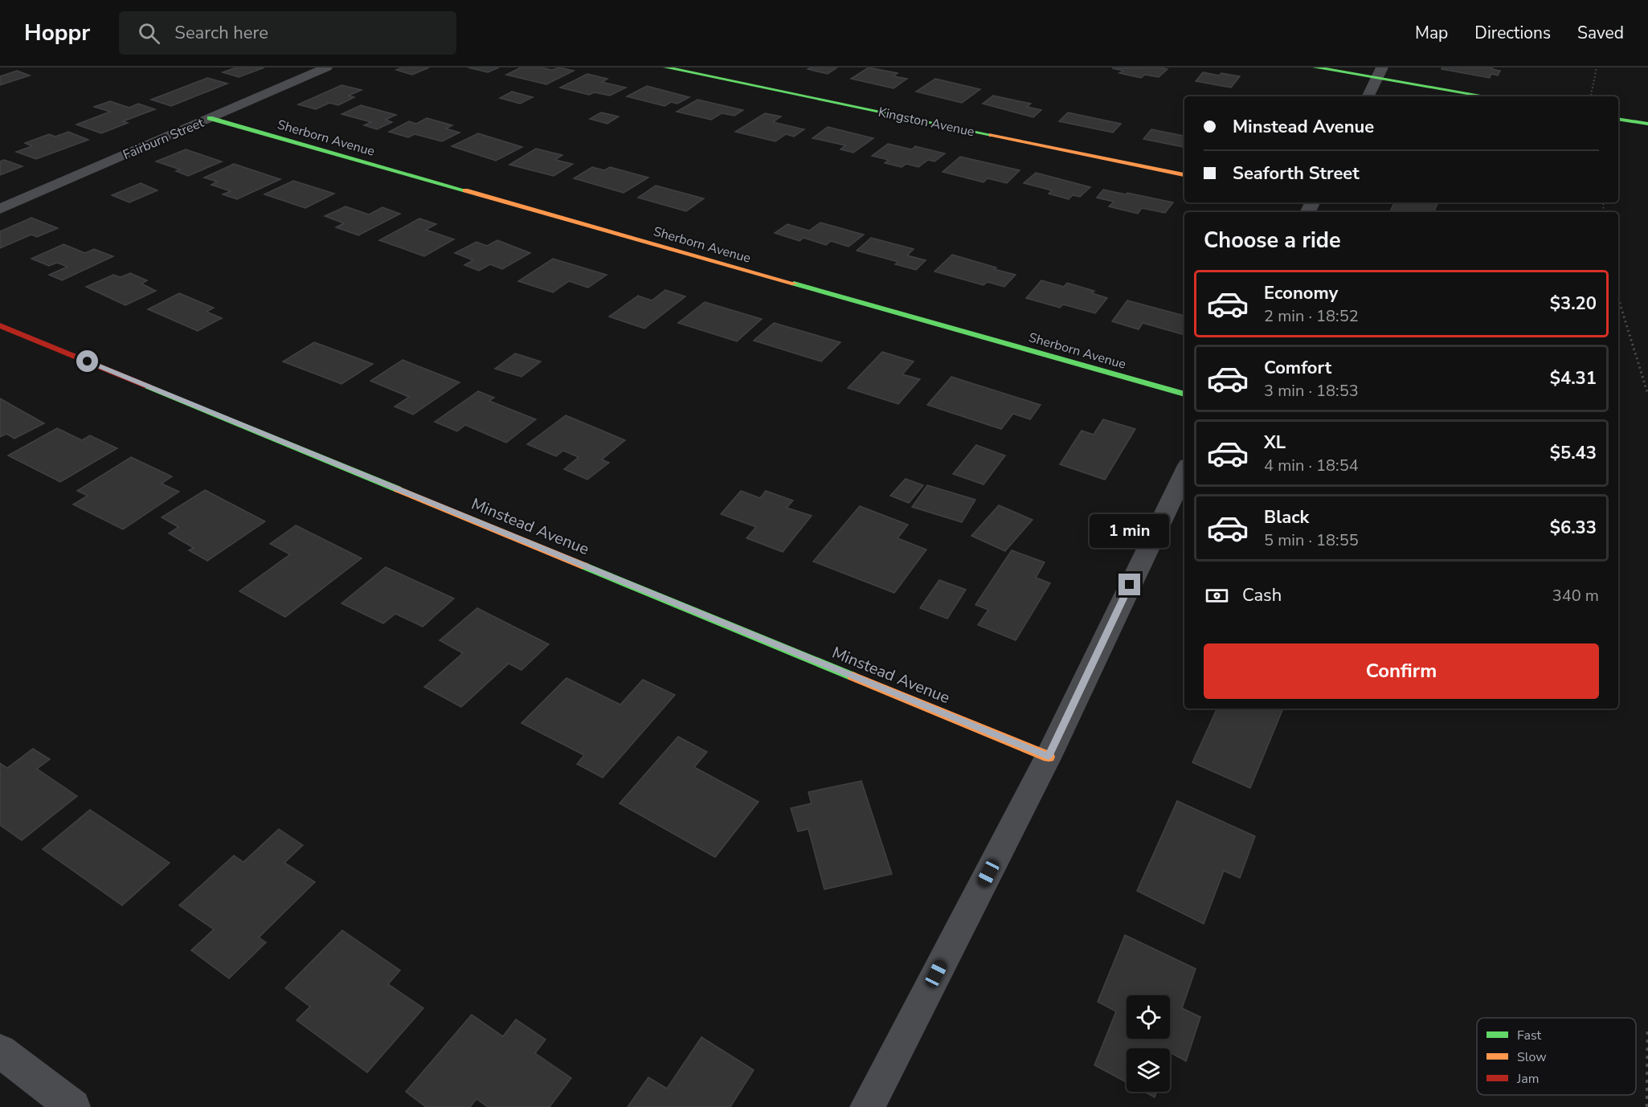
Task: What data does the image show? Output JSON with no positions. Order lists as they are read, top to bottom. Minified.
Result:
{"streets":{"street":["Kingston Avenue","Sherborn Avenue","Fairburn Street","Minstead Avenue"]},"crossings":[["Sherborn Avenue","Fairburn Street"]],"legend":["Fast","Slow","Jam"],"page":{"header":"Hoppr","search":"Search here","nav":["Map","Directions","Saved"],"banner":["Minstead Avenue","Seaforth Street"],"heading":"Choose a ride","list":[{"name":"Economy","note":"2 min · 18:52","value":"$3.20"},{"name":"Comfort","note":"3 min · 18:53","value":"$4.31"},{"name":"XL","note":"4 min · 18:54","value":"$5.43"},{"name":"Black","note":"5 min · 18:55","value":"$6.33"}],"bubble":"1 min","pay":["Cash","340 m"],"buttons":"Confirm"}}
